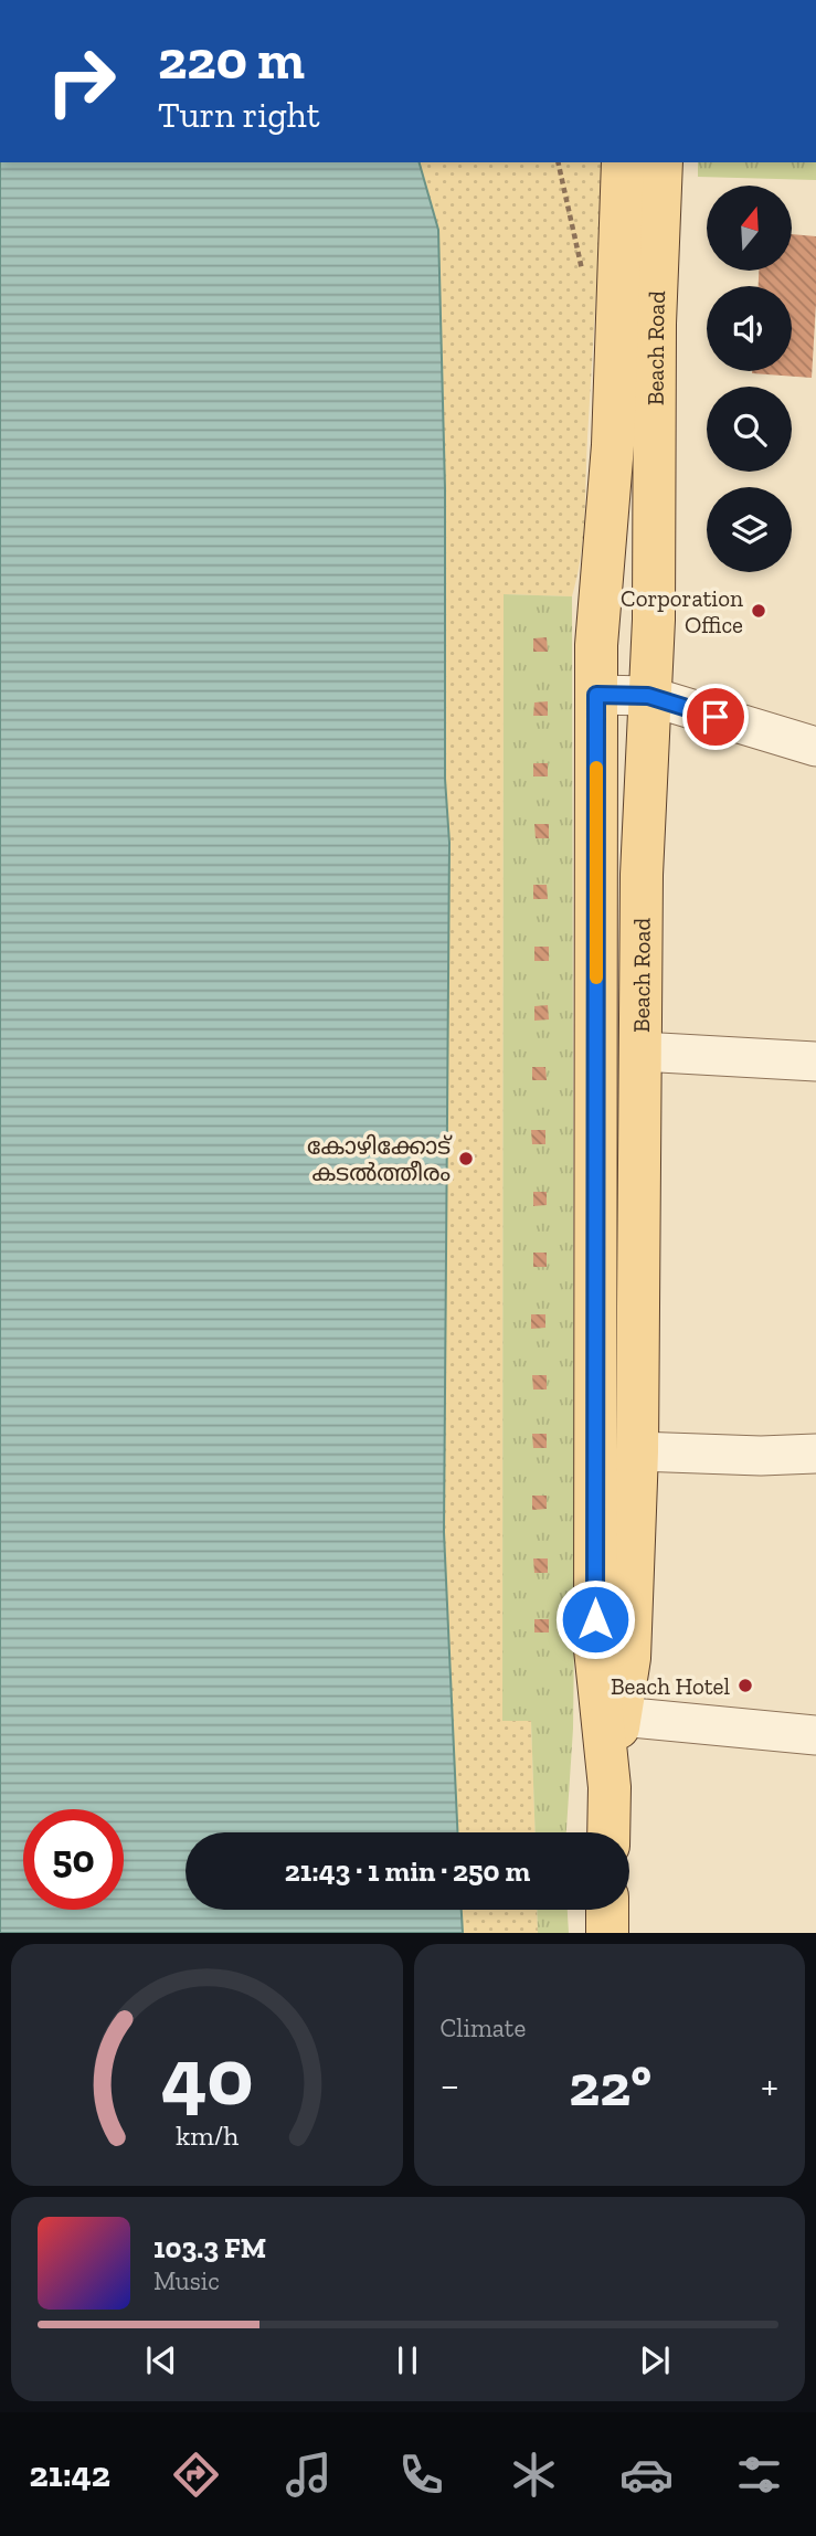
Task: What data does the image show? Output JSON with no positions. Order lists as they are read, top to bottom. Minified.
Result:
{"streets":{"main road":["Beach Road"]},"places":["Corporation Office","കോഴിക്കോട് കടൽത്തീരം","Beach Hotel"],"north":"top","page":{"turn":["220 m","Turn right"],"limit":"50","trip":"21:43 · 1 min · 250 m","tile":"Climate","heat":["−","22°","+"],"song":["103.3 FM","Music"],"tabs":"21:42","gauge":["40","km/h"]}}
